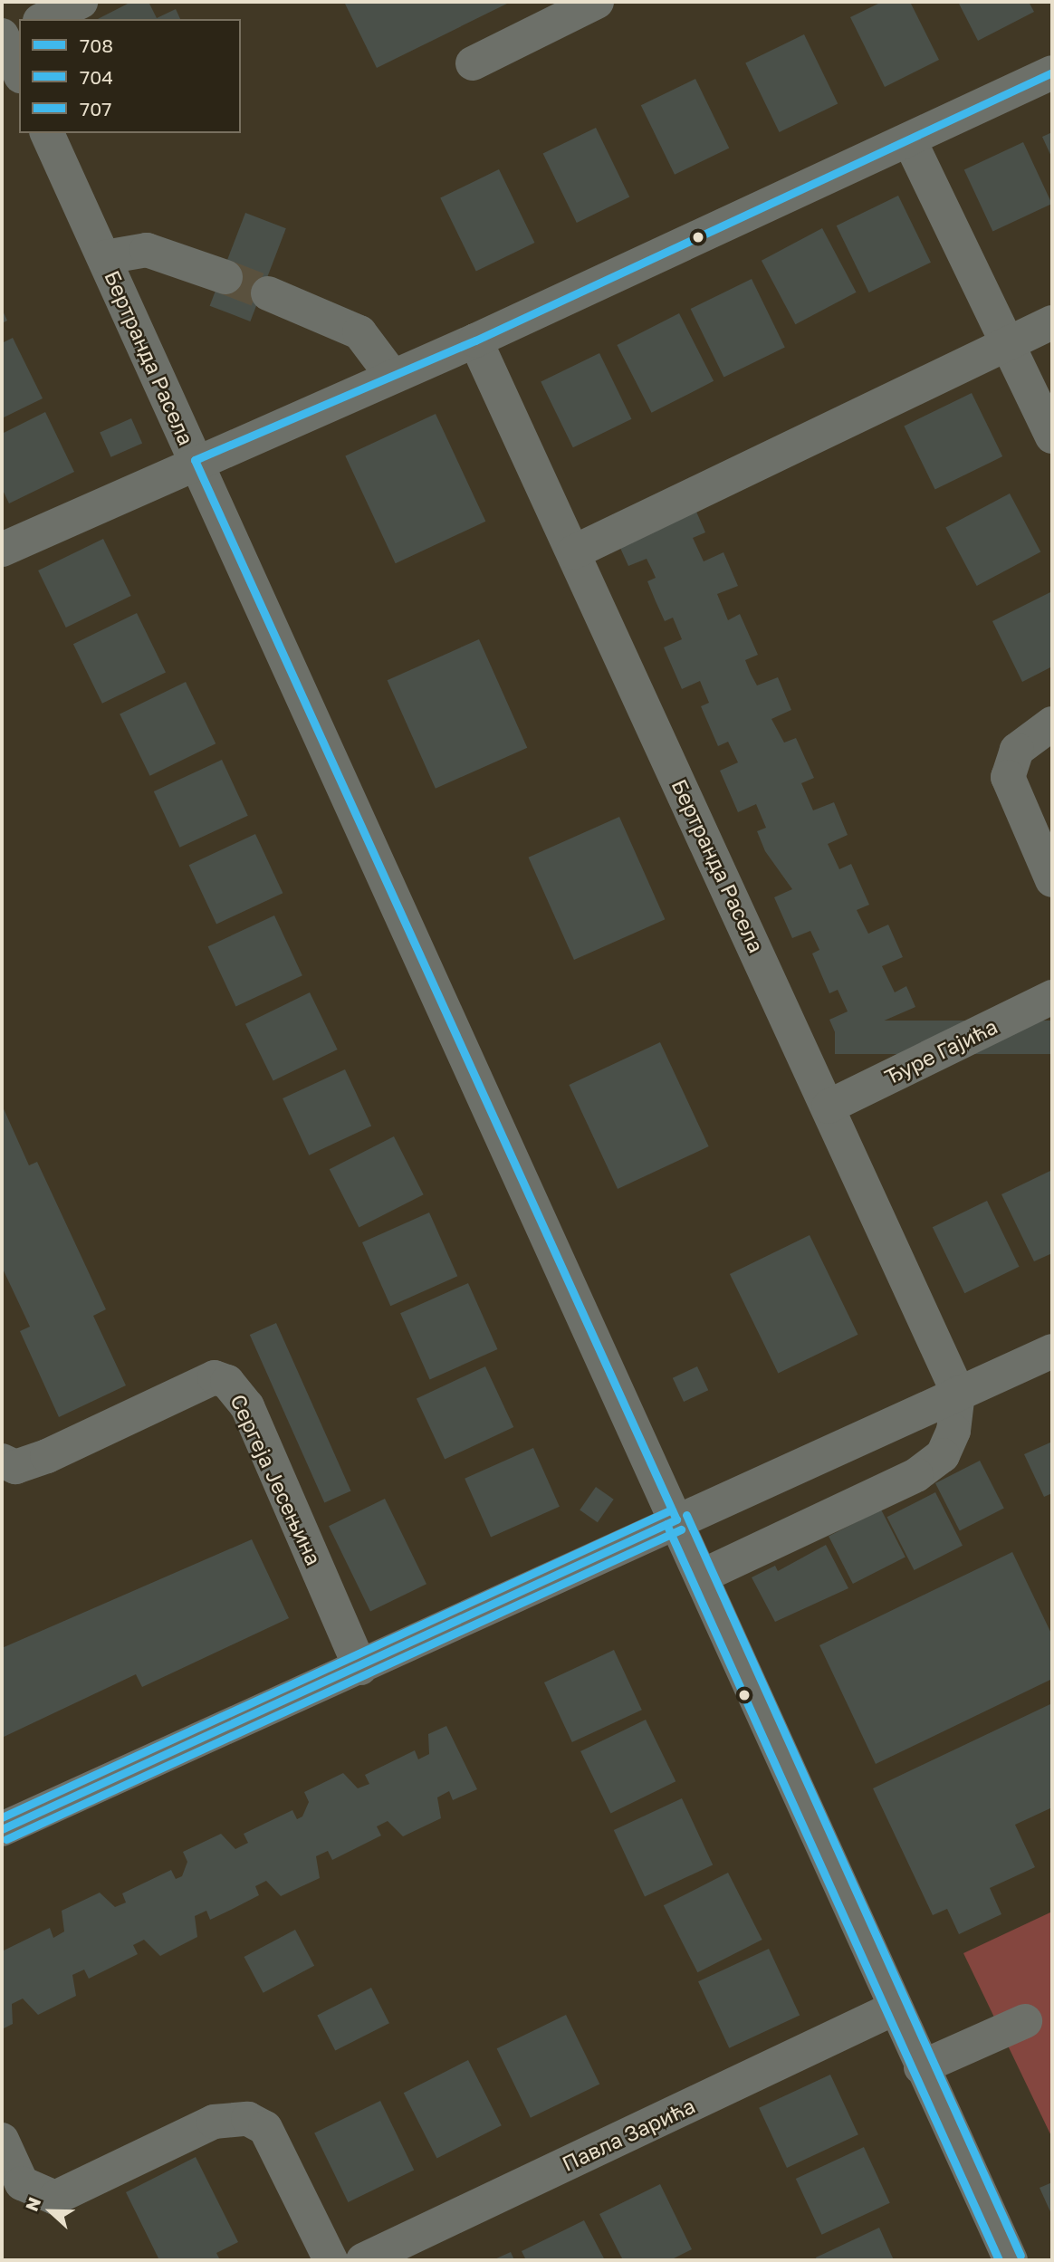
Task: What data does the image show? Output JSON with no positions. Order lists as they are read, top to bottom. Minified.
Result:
{"streets":{"street":["Бертранда Расела","Ђуре Гајића","Сергеја Јесењина","Павла Зарића"]},"crossings":[["Бертранда Расела","Ђуре Гајића"],["Бертранда Расела","Павла Зарића"]],"lines":["transit line 708","transit line 707","transit line 704"],"legend":["708","704","707"],"north":"left"}
